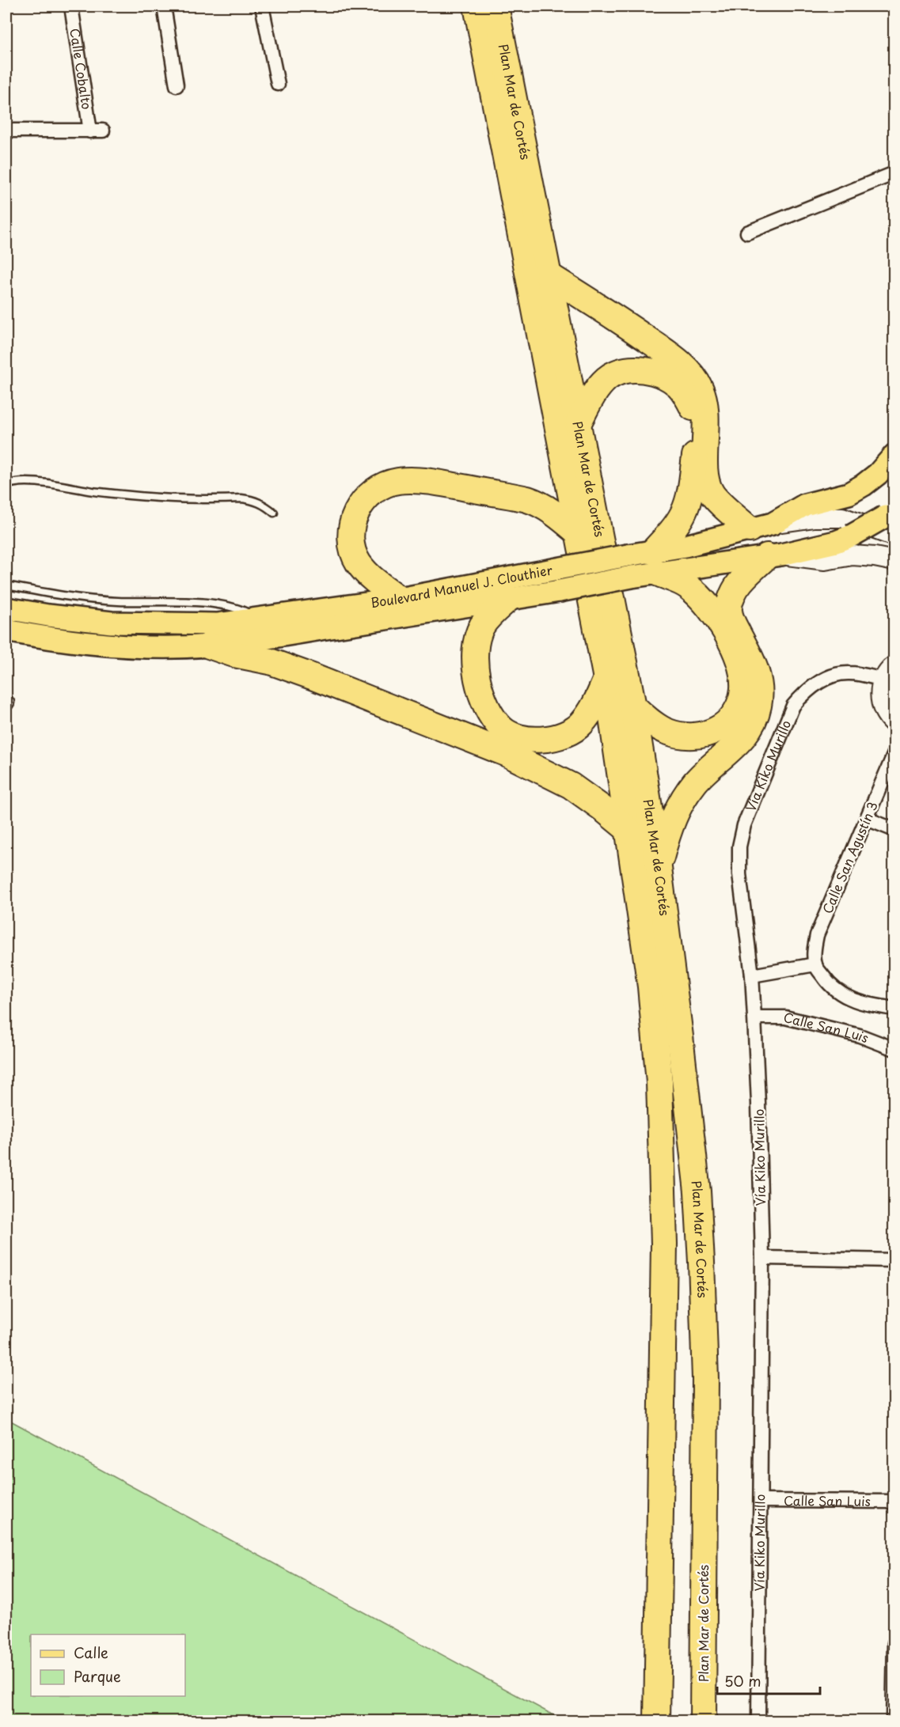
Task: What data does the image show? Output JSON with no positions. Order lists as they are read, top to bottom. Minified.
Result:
{"streets":{"highway":["Plan Mar de Cortés"],"main road":["Boulevard Manuel J. Clouthier"],"street":["Calle Cobalto","Vía Kiko Murillo","Calle San Agustín 3","Calle San Luis"]},"crossings":[["Vía Kiko Murillo","Calle San Luis"]],"legend":["Calle","Parque"],"scale_bar":"50 m"}
